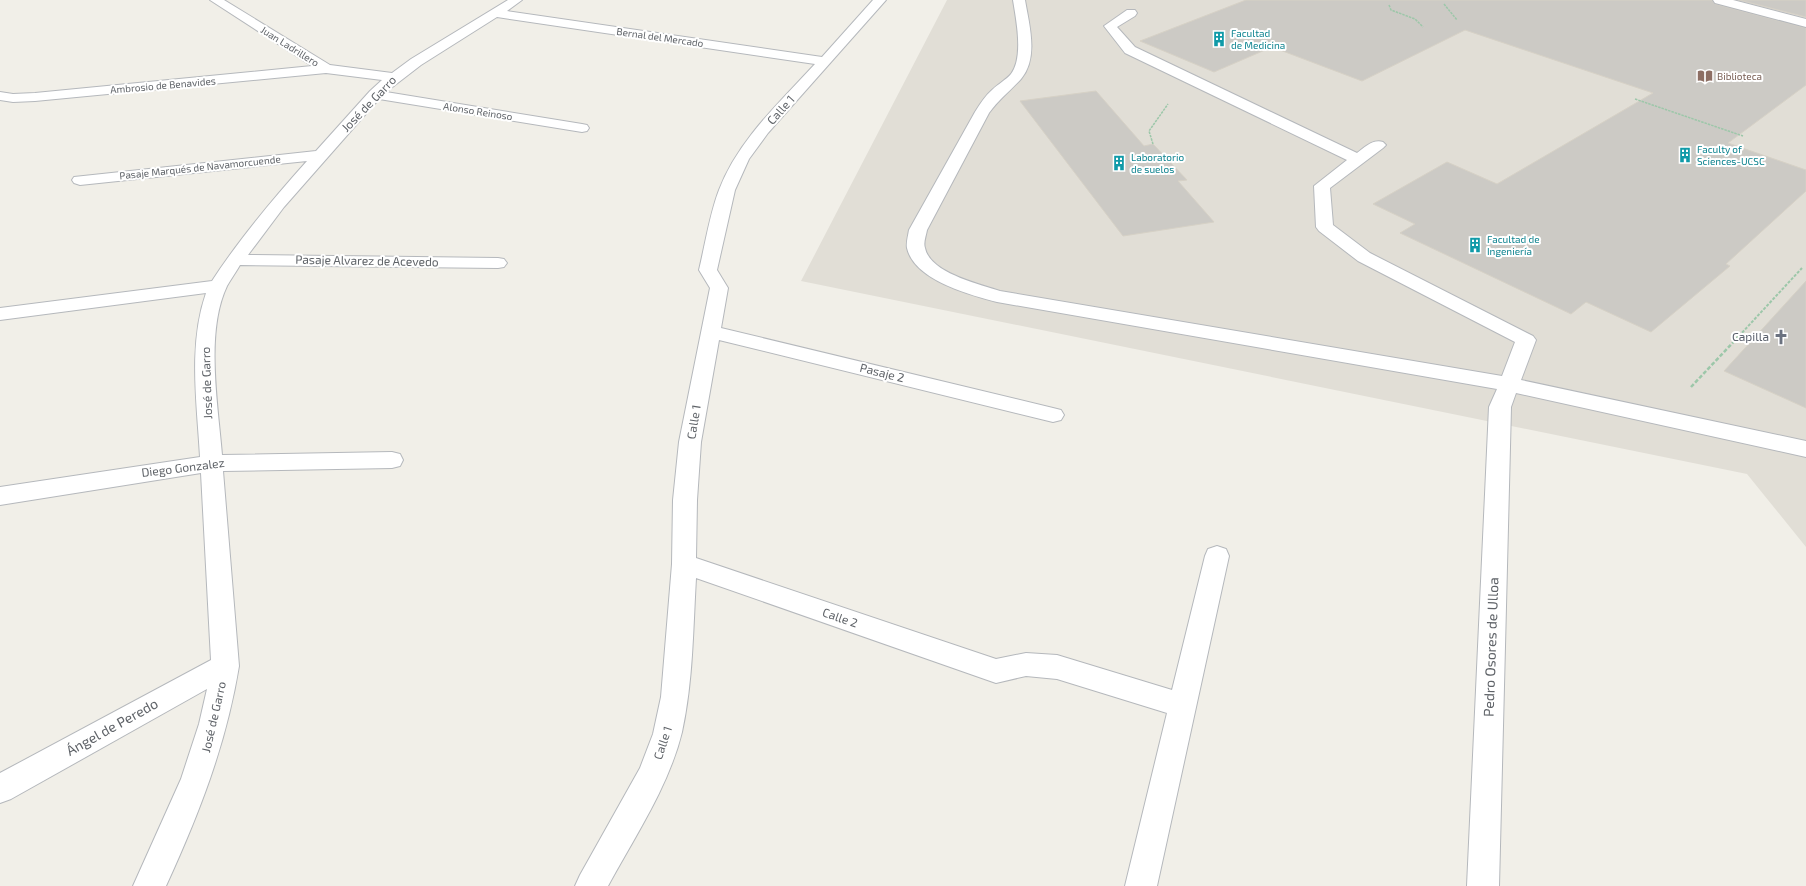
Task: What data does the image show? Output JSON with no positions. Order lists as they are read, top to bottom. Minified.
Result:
{"streets":{"street":["Bernal del Mercado","Juan Ladrillero","Ambrosio de Benavides","José de Garro","Calle 1","Alonso Reinoso","Pasaje Marqués de Navamorcuende","Pasaje Alvarez de Acevedo","Pasaje 2","Diego Gonzalez","Calle 2","Pedro Osores de Ulloa","Ángel de Peredo"]},"crossings":[["Bernal del Mercado","José de Garro"],["Bernal del Mercado","Calle 1"],["Juan Ladrillero","Ambrosio de Benavides"],["Juan Ladrillero","José de Garro"],["José de Garro","Alonso Reinoso"],["José de Garro","Pasaje Marqués de Navamorcuende"],["José de Garro","Pasaje Alvarez de Acevedo"],["José de Garro","Diego Gonzalez"],["José de Garro","Ángel de Peredo"],["Calle 1","Pasaje 2"],["Calle 1","Calle 2"]],"places":{"building":["Facultad de Medicina","Faculty of Sciences-UCSC","Laboratorio de suelos","Facultad de Ingeniería"],"library":["Biblioteca"],"church":["Capilla"]}}
